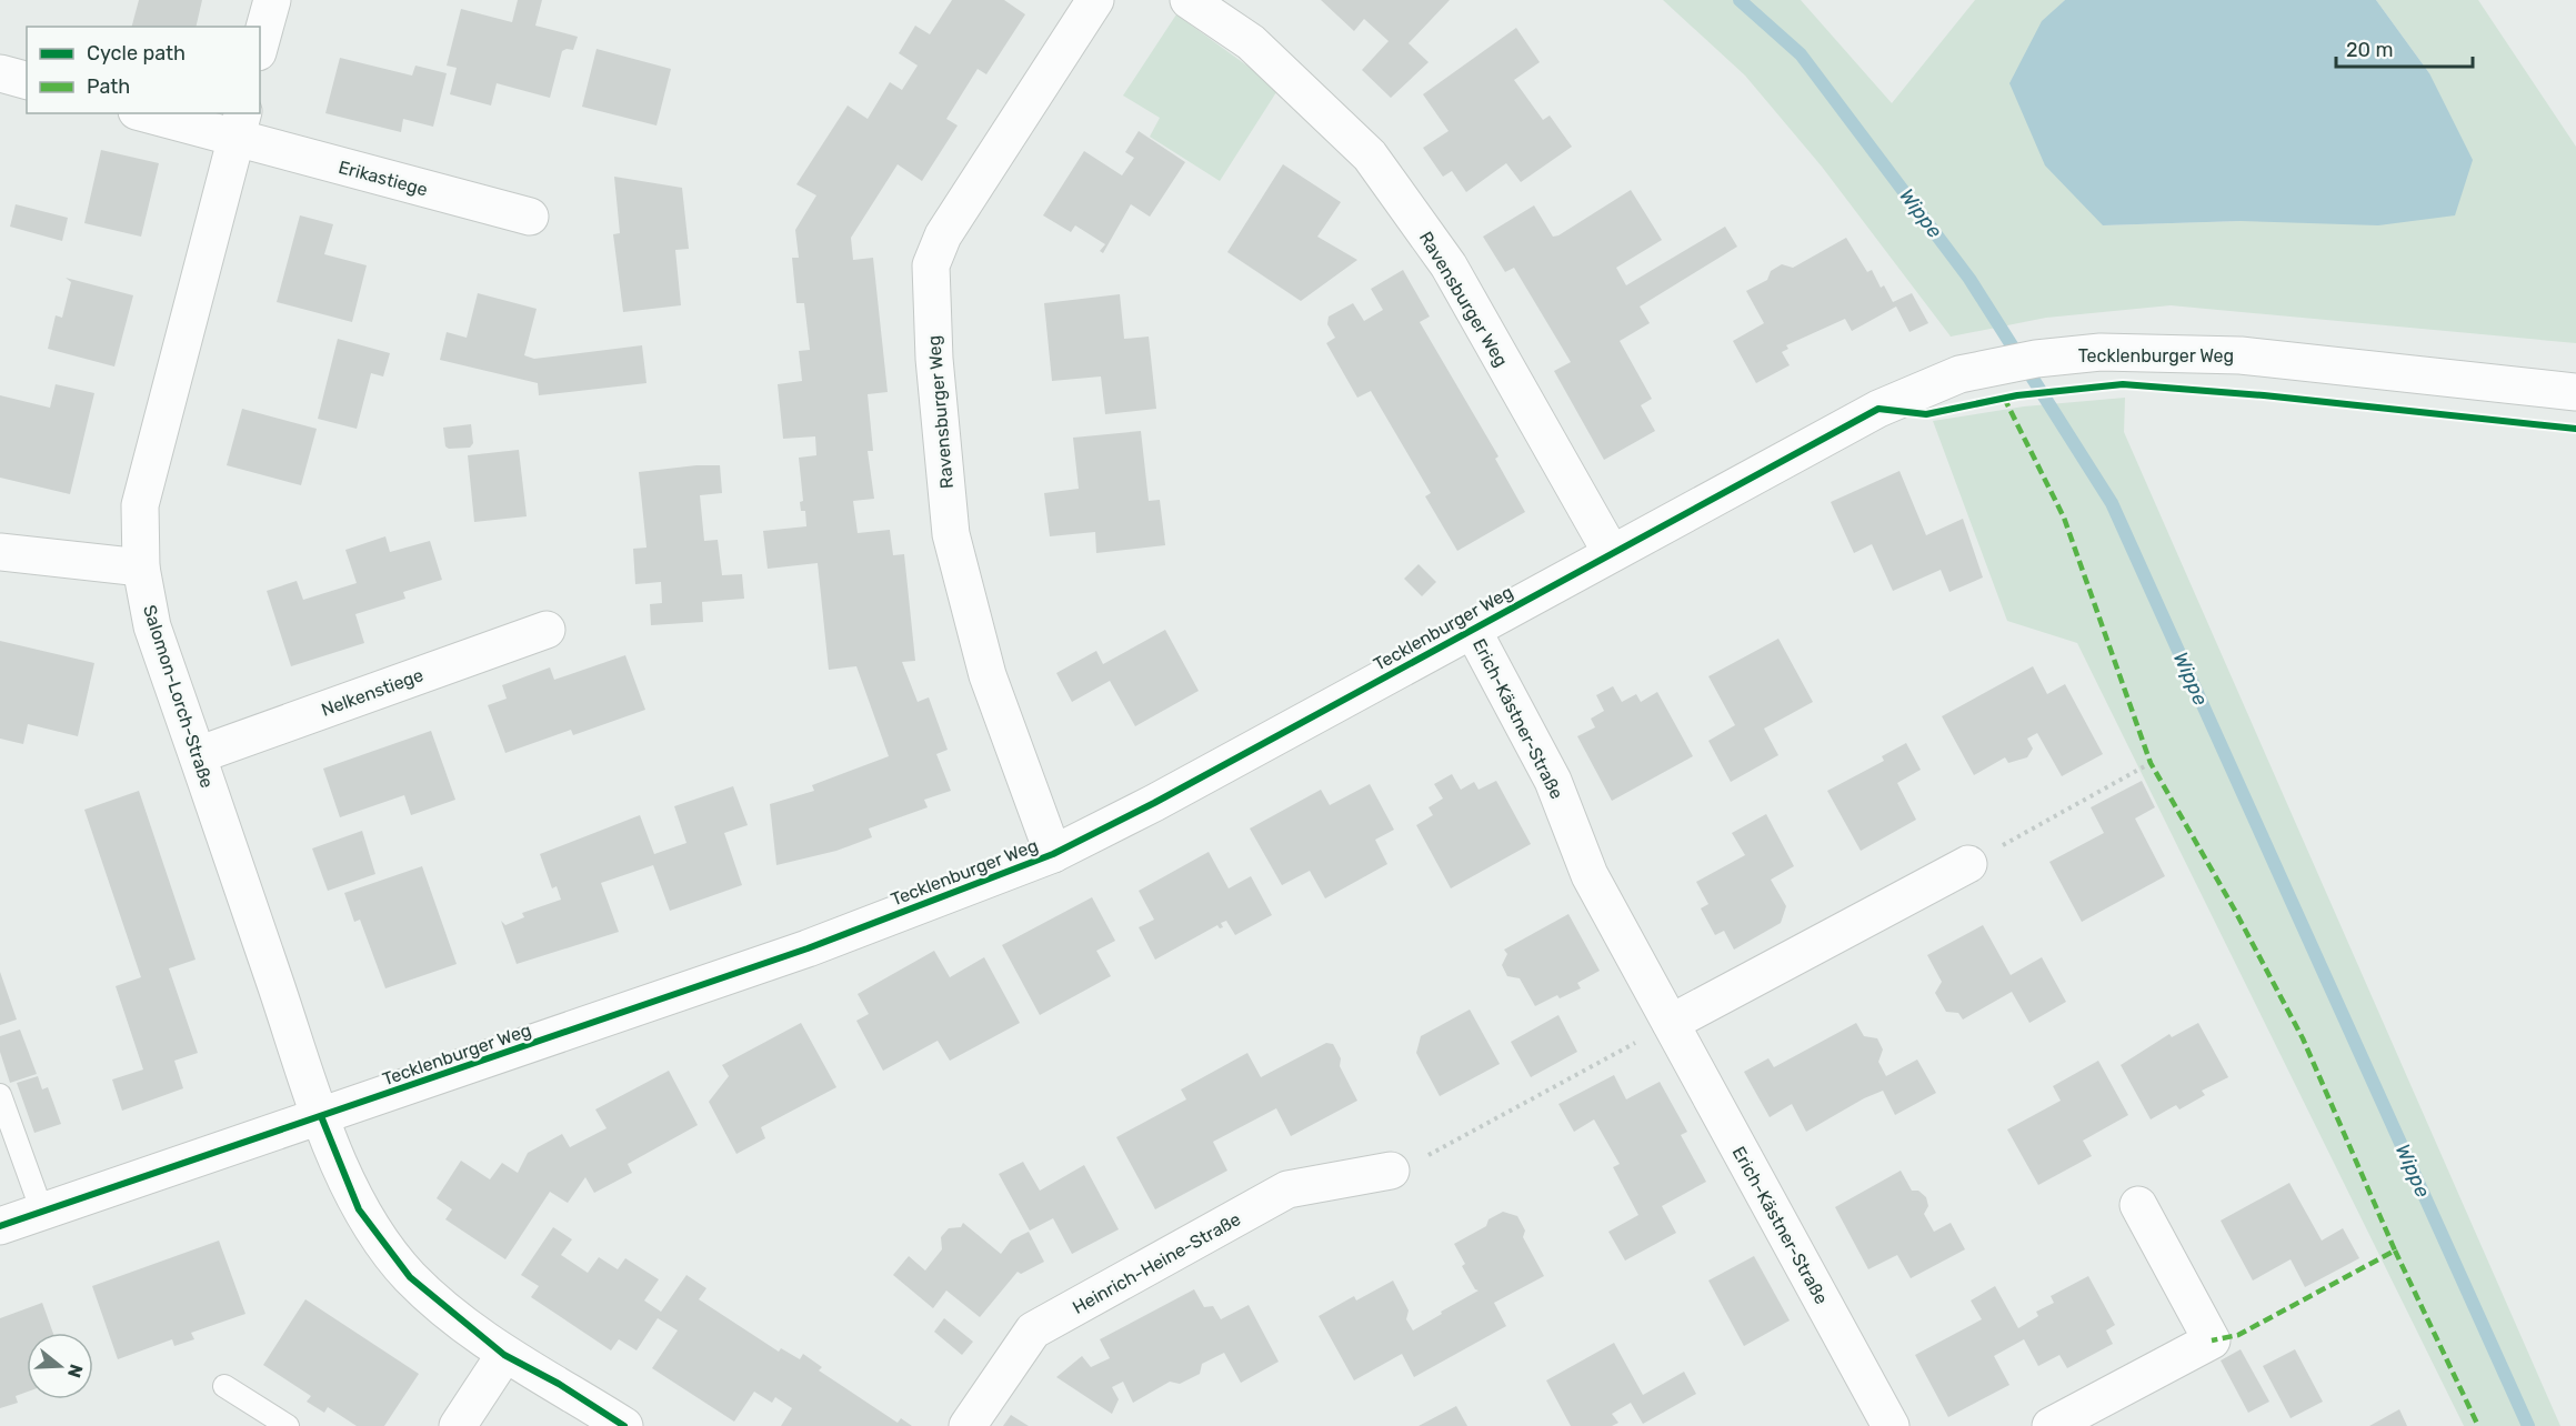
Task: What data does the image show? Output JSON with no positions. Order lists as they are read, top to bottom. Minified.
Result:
{"streets":{"street":["Erikastiege","Ravensburger Weg","Tecklenburger Weg","Nelkenstiege","Salomon-Lorch-Straße","Erich-Kästner-Straße","Heinrich-Heine-Straße"]},"crossings":[["Erikastiege","Salomon-Lorch-Straße"],["Ravensburger Weg","Tecklenburger Weg"],["Tecklenburger Weg","Salomon-Lorch-Straße"],["Tecklenburger Weg","Erich-Kästner-Straße"],["Nelkenstiege","Salomon-Lorch-Straße"]],"water":["Wippe"],"legend":["Cycle path","Path"],"scale_bar":"20 m","north":"right"}
